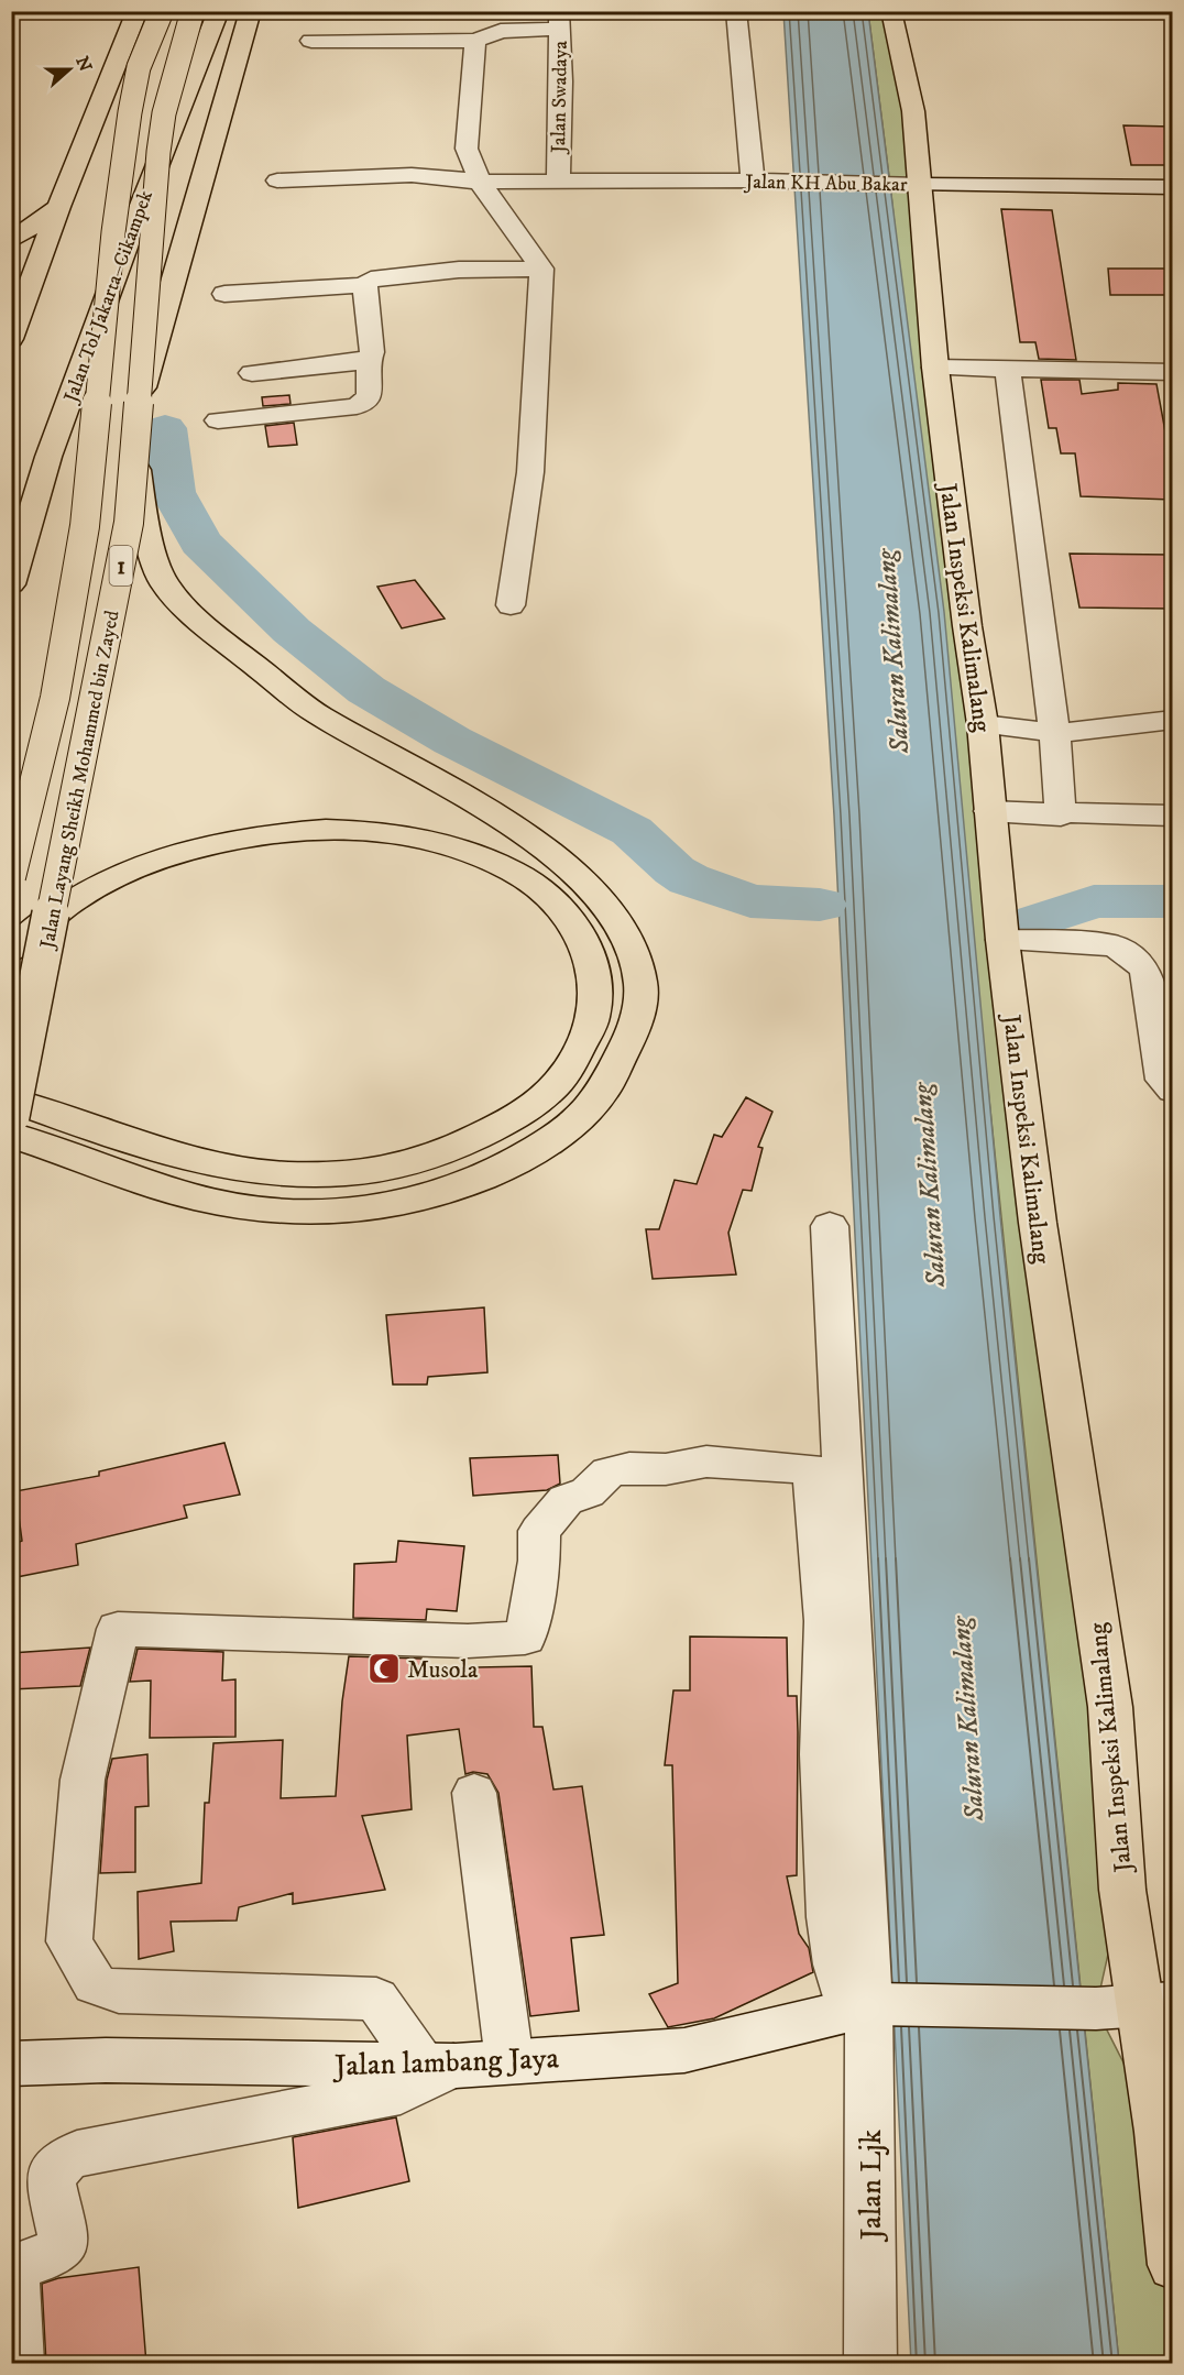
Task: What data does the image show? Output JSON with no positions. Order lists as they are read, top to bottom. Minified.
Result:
{"streets":{"main road":["Jalan Tol Jakarta–Cikampek","1","Jalan Inspeksi Kalimalang","Jalan Layang Sheikh Mohammed bin Zayed"],"street":["Jalan Swadaya","Jalan KH Abu Bakar","Jalan lambang Jaya","Jalan Ljk"]},"crossings":[["Jalan Swadaya","Jalan KH Abu Bakar"],["Jalan KH Abu Bakar","Jalan Inspeksi Kalimalang"],["Jalan lambang Jaya","Jalan Ljk"]],"water":["Saluran Kalimalang"],"places":{"mosque":["Musola"]},"north":"right"}
